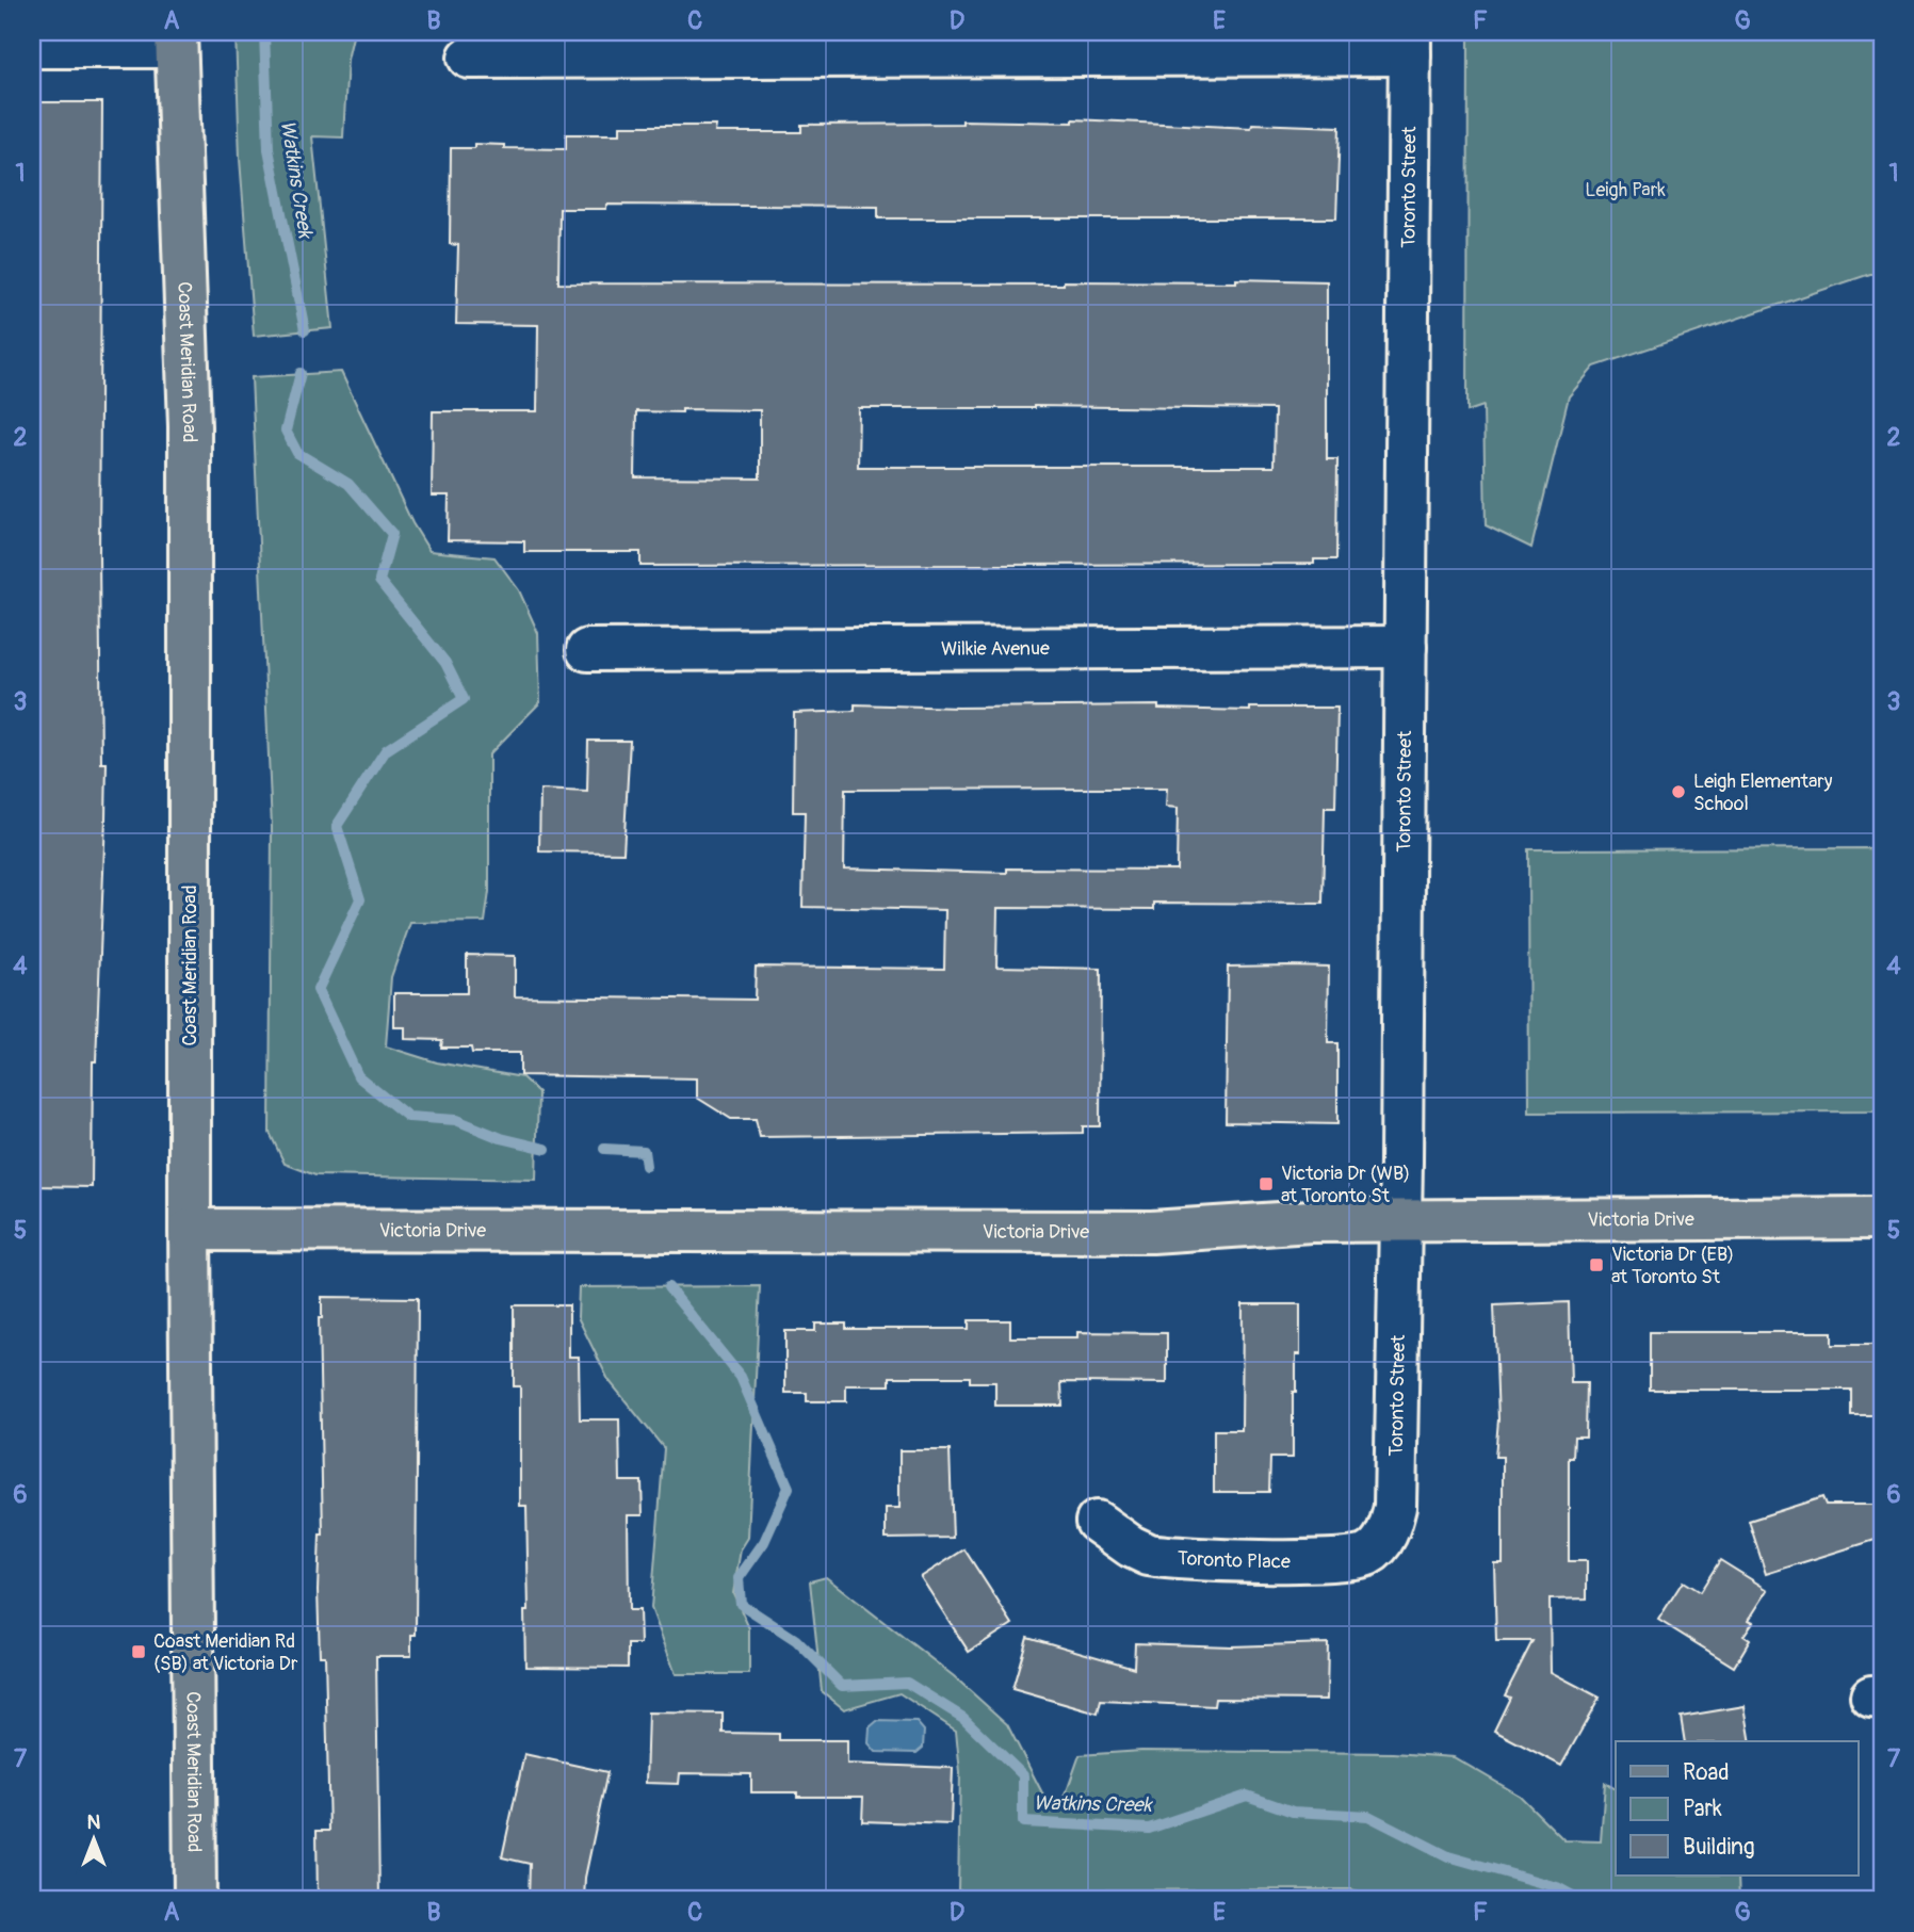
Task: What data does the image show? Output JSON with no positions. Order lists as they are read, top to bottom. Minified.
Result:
{"streets":{"main road":["Coast Meridian Road","Victoria Drive"],"street":["Toronto Street","Wilkie Avenue","Toronto Place"]},"crossings":[["Toronto Street","Wilkie Avenue"],["Toronto Street","Victoria Drive"],["Toronto Street","Toronto Place"],["Coast Meridian Road","Victoria Drive"]],"water":["Watkins Creek"],"parks":["Leigh Park"],"places":{"other":["Leigh Elementary School"],"transit":["Victoria Dr (WB) at Toronto St","Victoria Dr (EB) at Toronto St","Coast Meridian Rd (SB) at Victoria Dr"]},"legend":["Road","Park","Building"],"north":"top","grid":{"columns":["A","B","C","D","E","F","G"],"rows":["1","2","3","4","5","6","7"]}}
